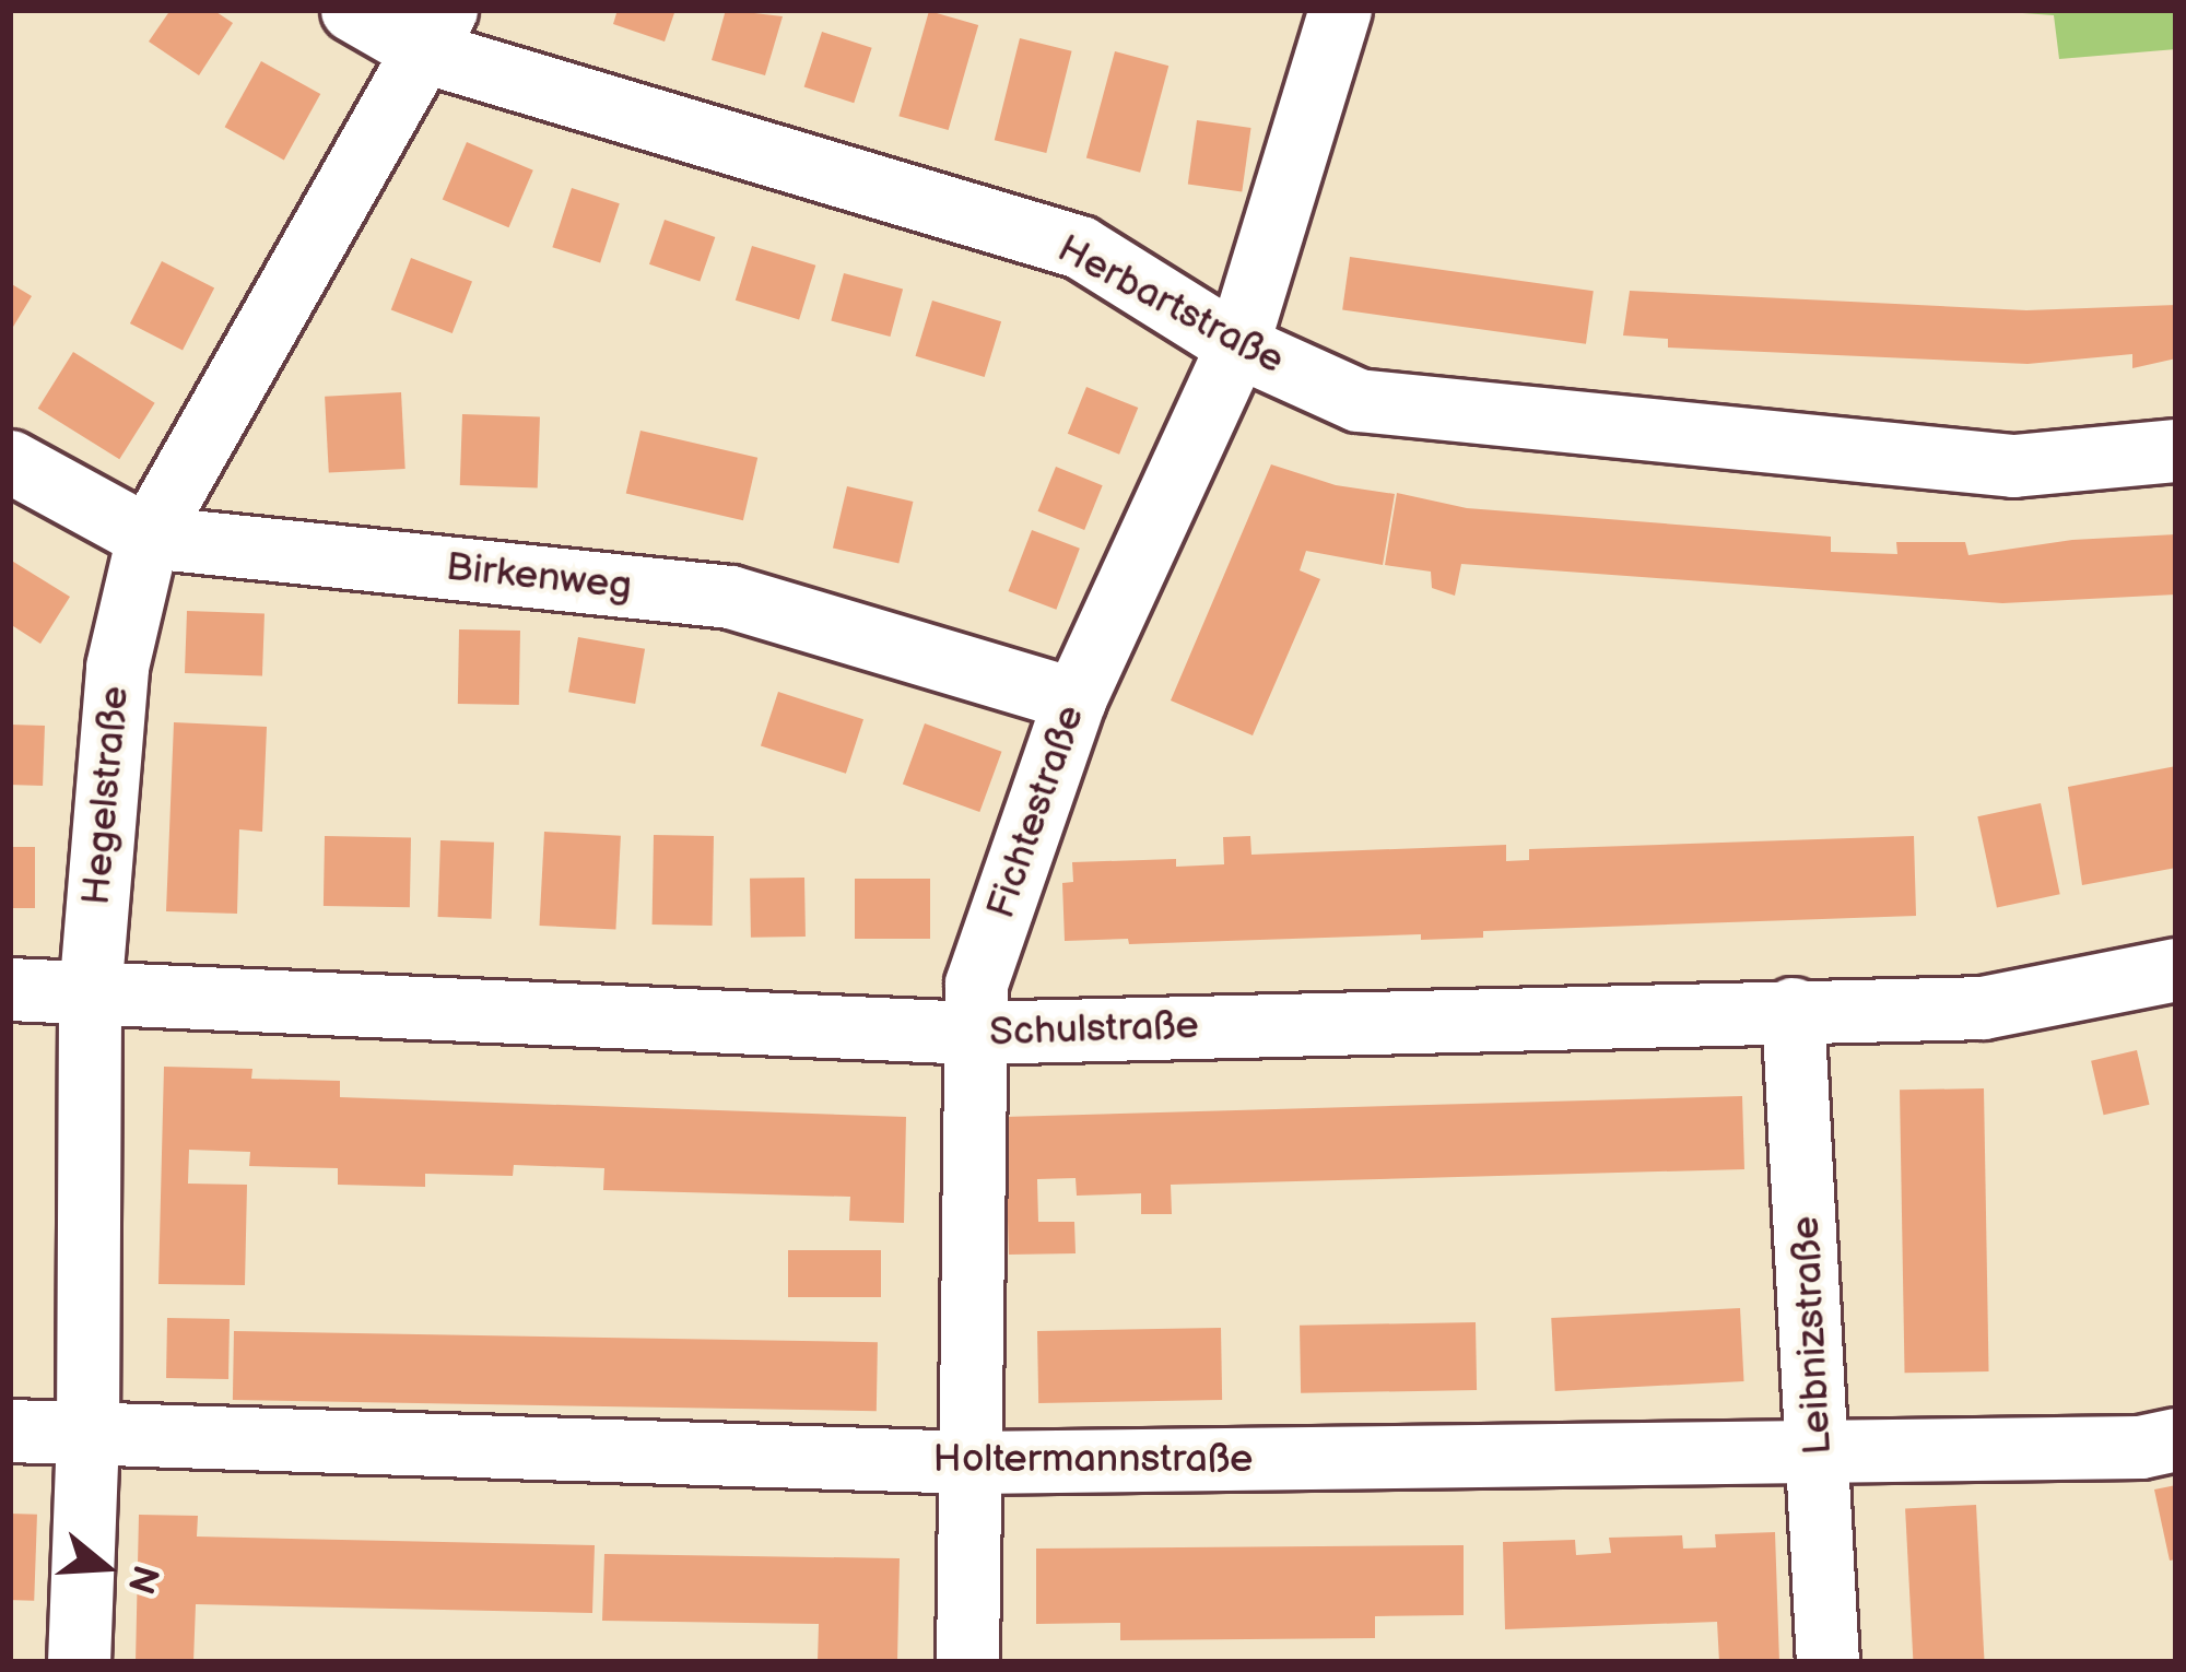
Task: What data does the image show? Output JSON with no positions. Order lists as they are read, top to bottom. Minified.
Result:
{"streets":{"street":["Herbartstraße","Birkenweg","Hegelstraße","Fichtestraße","Schulstraße","Leibnizstraße","Holtermannstraße"]},"crossings":[["Herbartstraße","Hegelstraße"],["Herbartstraße","Fichtestraße"],["Birkenweg","Hegelstraße"],["Birkenweg","Fichtestraße"],["Hegelstraße","Schulstraße"],["Hegelstraße","Holtermannstraße"],["Fichtestraße","Schulstraße"],["Fichtestraße","Holtermannstraße"],["Schulstraße","Leibnizstraße"],["Leibnizstraße","Holtermannstraße"]],"north":"right"}
